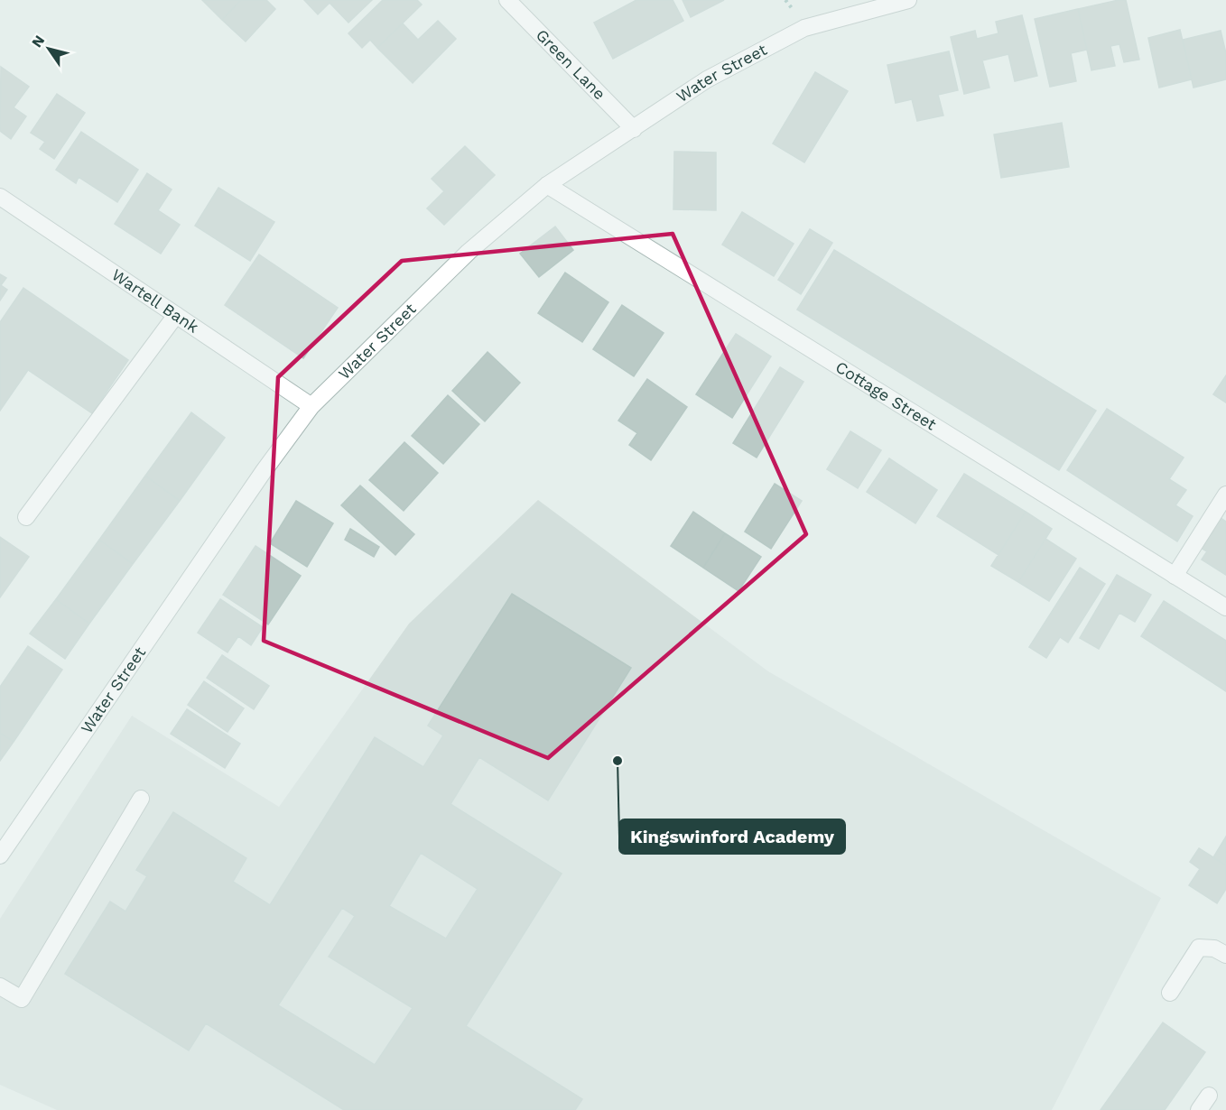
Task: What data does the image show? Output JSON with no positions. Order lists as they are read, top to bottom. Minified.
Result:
{"streets":{"street":["Green Lane","Water Street","Wartell Bank","Cottage Street"]},"crossings":[["Green Lane","Water Street"],["Water Street","Wartell Bank"],["Water Street","Cottage Street"]],"places":["Kingswinford Academy"],"north":"top left"}
